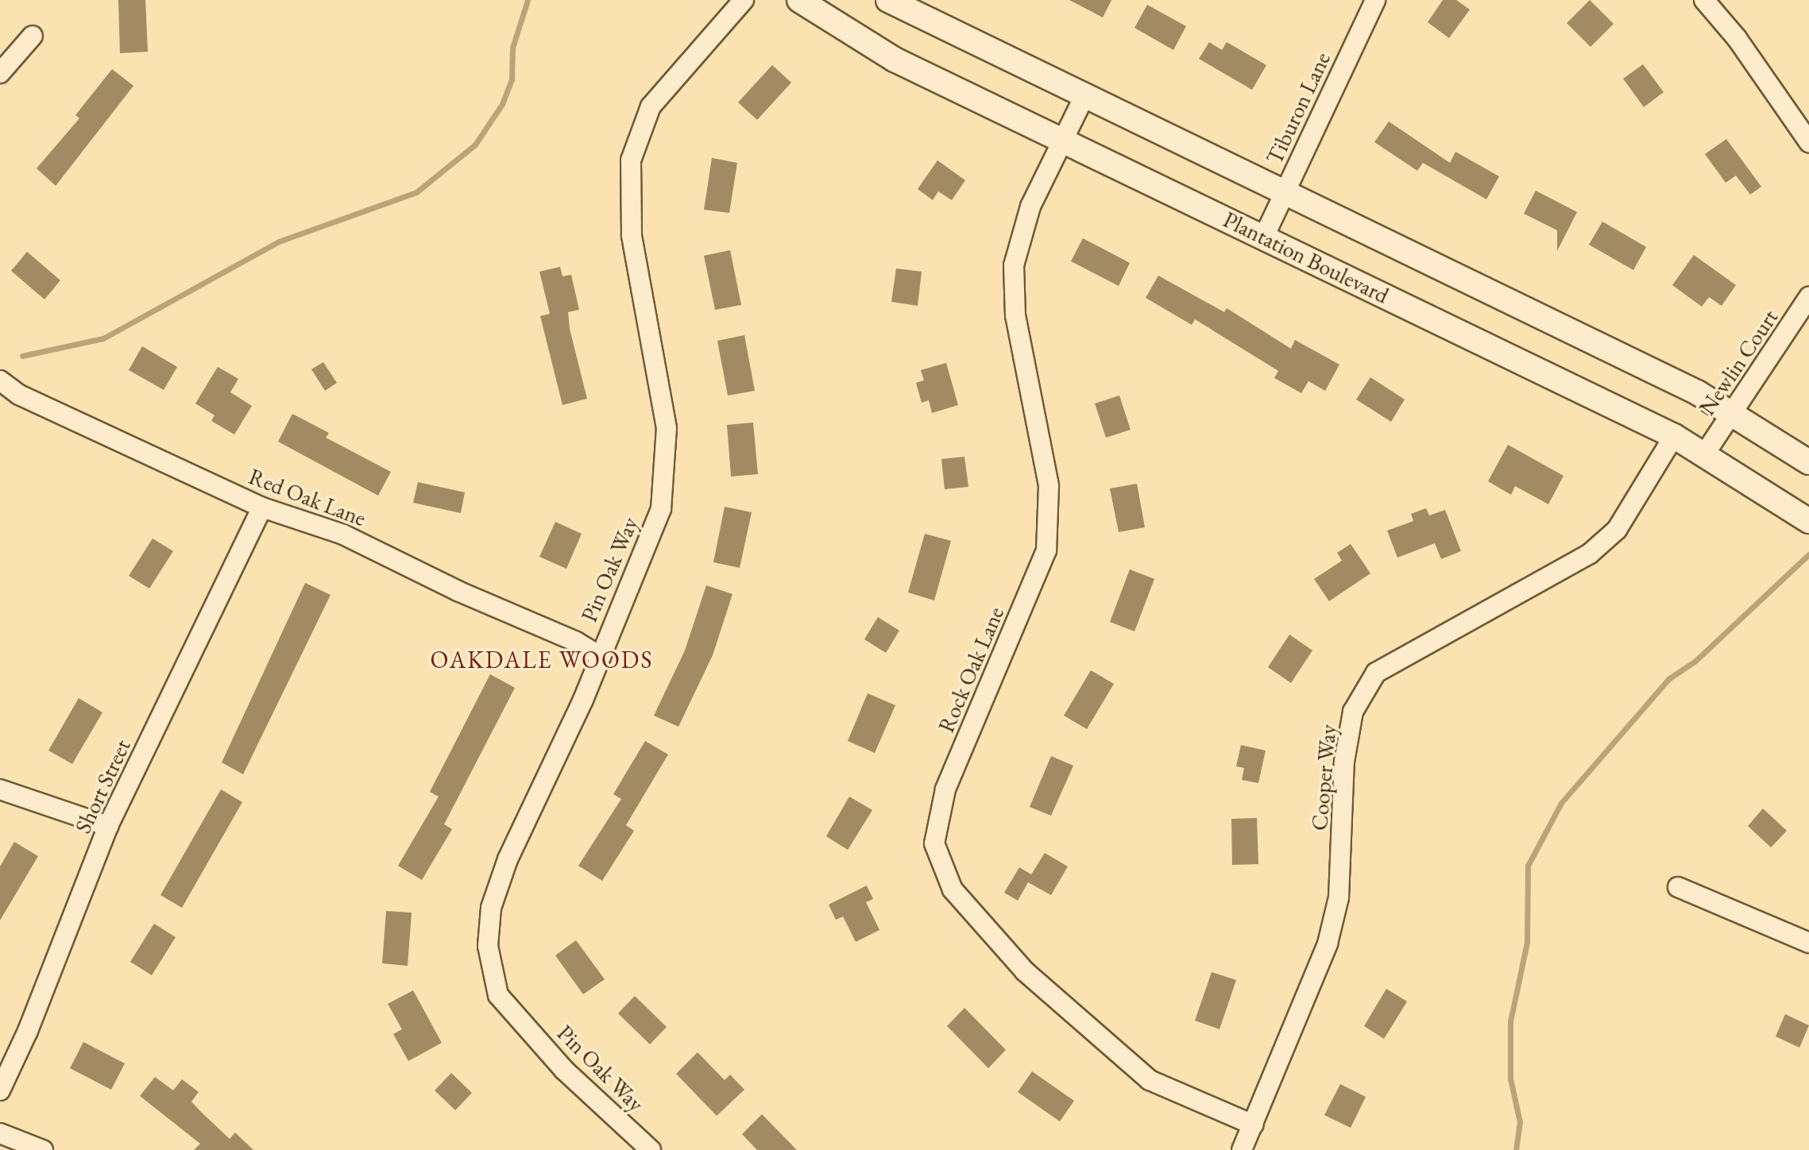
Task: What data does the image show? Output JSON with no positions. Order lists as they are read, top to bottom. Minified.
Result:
{"streets":{"street":["Tiburon Lane","Plantation Boulevard","Newlin Court","Red Oak Lane","Pin Oak Way","Rock Oak Lane","Cooper Way","Short Street"]},"crossings":[["Tiburon Lane","Plantation Boulevard"],["Plantation Boulevard","Newlin Court"],["Plantation Boulevard","Rock Oak Lane"],["Plantation Boulevard","Cooper Way"],["Red Oak Lane","Pin Oak Way"],["Red Oak Lane","Short Street"],["Rock Oak Lane","Cooper Way"]],"districts":["OAKDALE WOODS"]}
